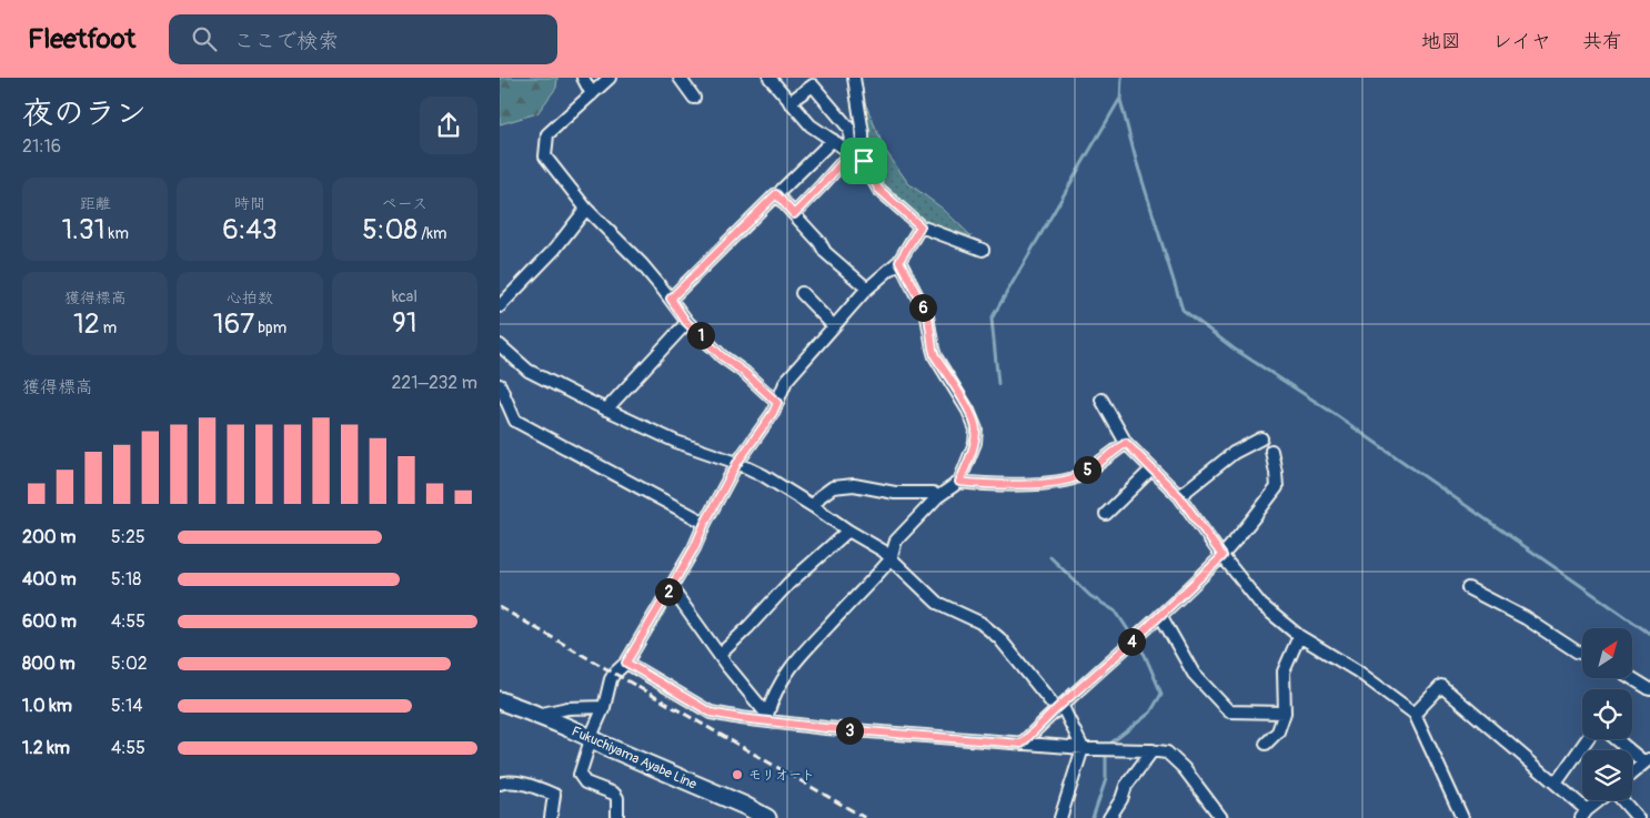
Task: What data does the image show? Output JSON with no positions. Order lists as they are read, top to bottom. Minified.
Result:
{"streets":{"main road":["Fukuchiyama Ayabe Line"]},"places":["モリオート"],"north":"top right","page":{"header":"Fleetfoot","search":"ここで検索","nav":["地図","レイヤ","共有"],"heading":["夜のラン","21:16"],"stats":[["距離","1.31 km"],["時間","6:43"],["ペース","5:08 /km"],["獲得標高","12 m"],["心拍数","167 bpm"],["kcal","91"]],"pins":["6","1","5","2","4","3"],"chart":["獲得標高","221–232 m"],"list":[{"name":"200 m","note":"5:25"},{"name":"400 m","note":"5:18"},{"name":"600 m","note":"4:55"},{"name":"800 m","note":"5:02"},{"name":"1.0 km","note":"5:14"},{"name":"1.2 km","note":"4:55"}]}}
